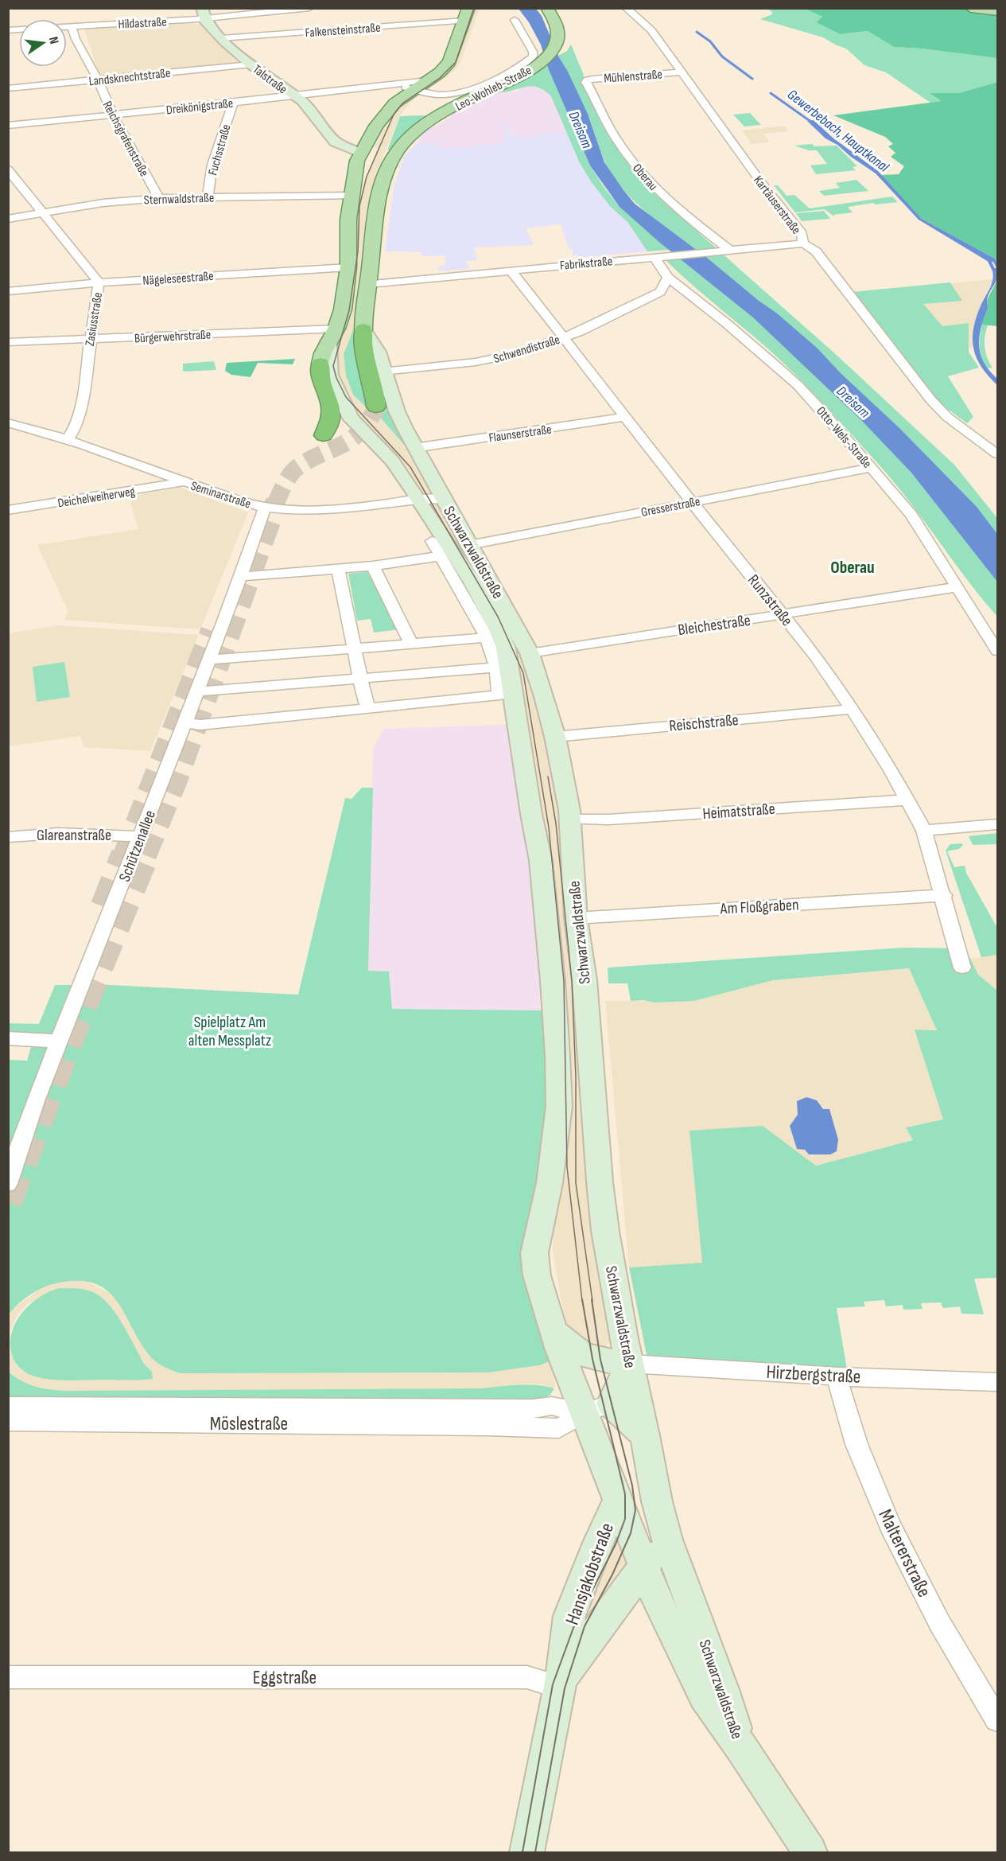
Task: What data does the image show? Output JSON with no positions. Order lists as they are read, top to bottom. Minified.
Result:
{"streets":{"main road":["Talstraße","Leo-Wohleb-Straße","Schwarzwaldstraße","Hansjakobstraße"],"street":["Hildastraße","Falkensteinstraße","Mühlenstraße","Landsknechtstraße","Dreikönigstraße","Reichsgrafenstraße","Fuchsstraße","Oberau","Sternwaldstraße","Kartäuserstraße","Fabrikstraße","Nägeleseestraße","Zasiusstraße","Bürgerwehrstraße","Schwendistraße","Flaunserstraße","Otto-Wels-Straße","Seminarstraße","Deichelweiherweg","Gresserstraße","Runzstraße","Bleichestraße","Reischstraße","Heimatstraße","Glareanstraße","Schützenallee","Am Floßgraben","Hirzbergstraße","Möslestraße","Maltererstraße","Eggstraße"]},"crossings":[["Hildastraße","Talstraße"],["Hildastraße","Reichsgrafenstraße"],["Falkensteinstraße","Talstraße"],["Falkensteinstraße","Schwarzwaldstraße"],["Mühlenstraße","Oberau"],["Mühlenstraße","Kartäuserstraße"],["Landsknechtstraße","Talstraße"],["Landsknechtstraße","Reichsgrafenstraße"],["Talstraße","Leo-Wohleb-Straße"],["Talstraße","Dreikönigstraße"],["Talstraße","Schwarzwaldstraße"],["Leo-Wohleb-Straße","Schwarzwaldstraße"],["Dreikönigstraße","Reichsgrafenstraße"],["Dreikönigstraße","Fuchsstraße"],["Dreikönigstraße","Schwarzwaldstraße"],["Reichsgrafenstraße","Sternwaldstraße"],["Fuchsstraße","Sternwaldstraße"],["Oberau","Fabrikstraße"],["Sternwaldstraße","Zasiusstraße"],["Sternwaldstraße","Schwarzwaldstraße"],["Kartäuserstraße","Fabrikstraße"],["Fabrikstraße","Otto-Wels-Straße"],["Fabrikstraße","Schwarzwaldstraße"],["Fabrikstraße","Runzstraße"],["Nägeleseestraße","Zasiusstraße"],["Nägeleseestraße","Schwarzwaldstraße"],["Zasiusstraße","Bürgerwehrstraße"],["Zasiusstraße","Seminarstraße"],["Bürgerwehrstraße","Schwarzwaldstraße"],["Schwendistraße","Schwarzwaldstraße"],["Schwendistraße","Runzstraße"],["Flaunserstraße","Schwarzwaldstraße"],["Flaunserstraße","Runzstraße"],["Otto-Wels-Straße","Gresserstraße"],["Otto-Wels-Straße","Bleichestraße"],["Seminarstraße","Deichelweiherweg"],["Seminarstraße","Schwarzwaldstraße"],["Seminarstraße","Schützenallee"],["Gresserstraße","Schwarzwaldstraße"],["Gresserstraße","Runzstraße"],["Schwarzwaldstraße","Bleichestraße"],["Schwarzwaldstraße","Reischstraße"],["Schwarzwaldstraße","Heimatstraße"],["Schwarzwaldstraße","Schützenallee"],["Schwarzwaldstraße","Am Floßgraben"],["Schwarzwaldstraße","Hirzbergstraße"],["Schwarzwaldstraße","Möslestraße"],["Schwarzwaldstraße","Hansjakobstraße"],["Runzstraße","Bleichestraße"],["Runzstraße","Reischstraße"],["Runzstraße","Heimatstraße"],["Runzstraße","Am Floßgraben"],["Glareanstraße","Schützenallee"],["Hirzbergstraße","Maltererstraße"],["Hansjakobstraße","Eggstraße"]],"districts":["Oberau"],"water":["Dreisam","Gewerbebach, Hauptkanal"],"parks":["Spielplatz Am alten Messplatz"],"north":"right"}
